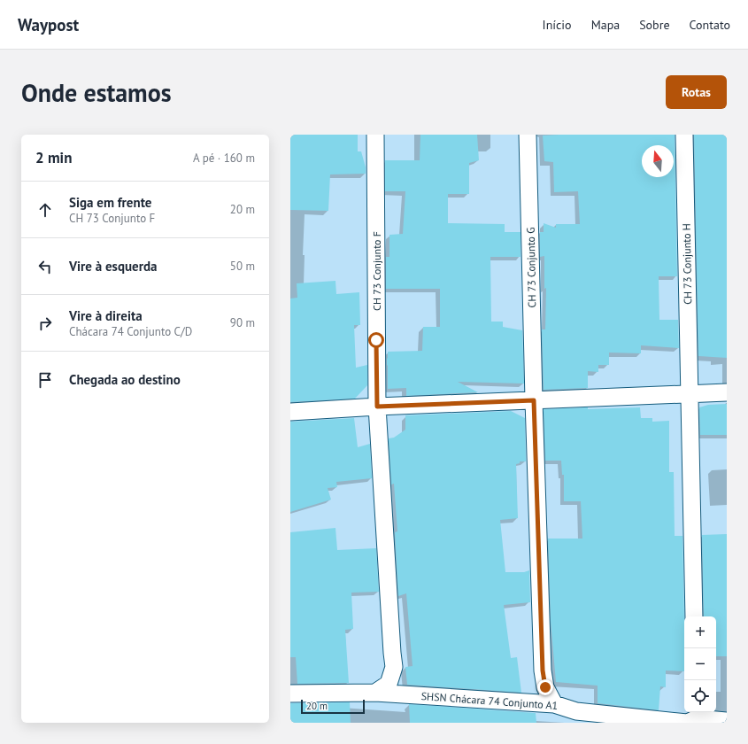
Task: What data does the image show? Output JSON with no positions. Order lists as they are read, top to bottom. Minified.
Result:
{"streets":{"street":["CH 73 Conjunto H","CH 73 Conjunto G","CH 73 Conjunto F","SHSN Chácara 74 Conjunto A1"]},"crossings":[["CH 73 Conjunto G","SHSN Chácara 74 Conjunto A1"],["CH 73 Conjunto F","SHSN Chácara 74 Conjunto A1"]],"scale_bar":"20 m","north":"top","page":{"header":"Waypost","nav":["Início","Mapa","Sobre","Contato"],"buttons":"Rotas","title":"Onde estamos","heading":["2 min","A pé · 160 m"],"list":[["Siga em frente","CH 73 Conjunto F","20 m"],["Vire à esquerda","50 m"],["Vire à direita","Chácara 74 Conjunto C/D","90 m"],"Chegada ao destino"],"map_buttons":["+","−"],"scale":"20 m"}}
